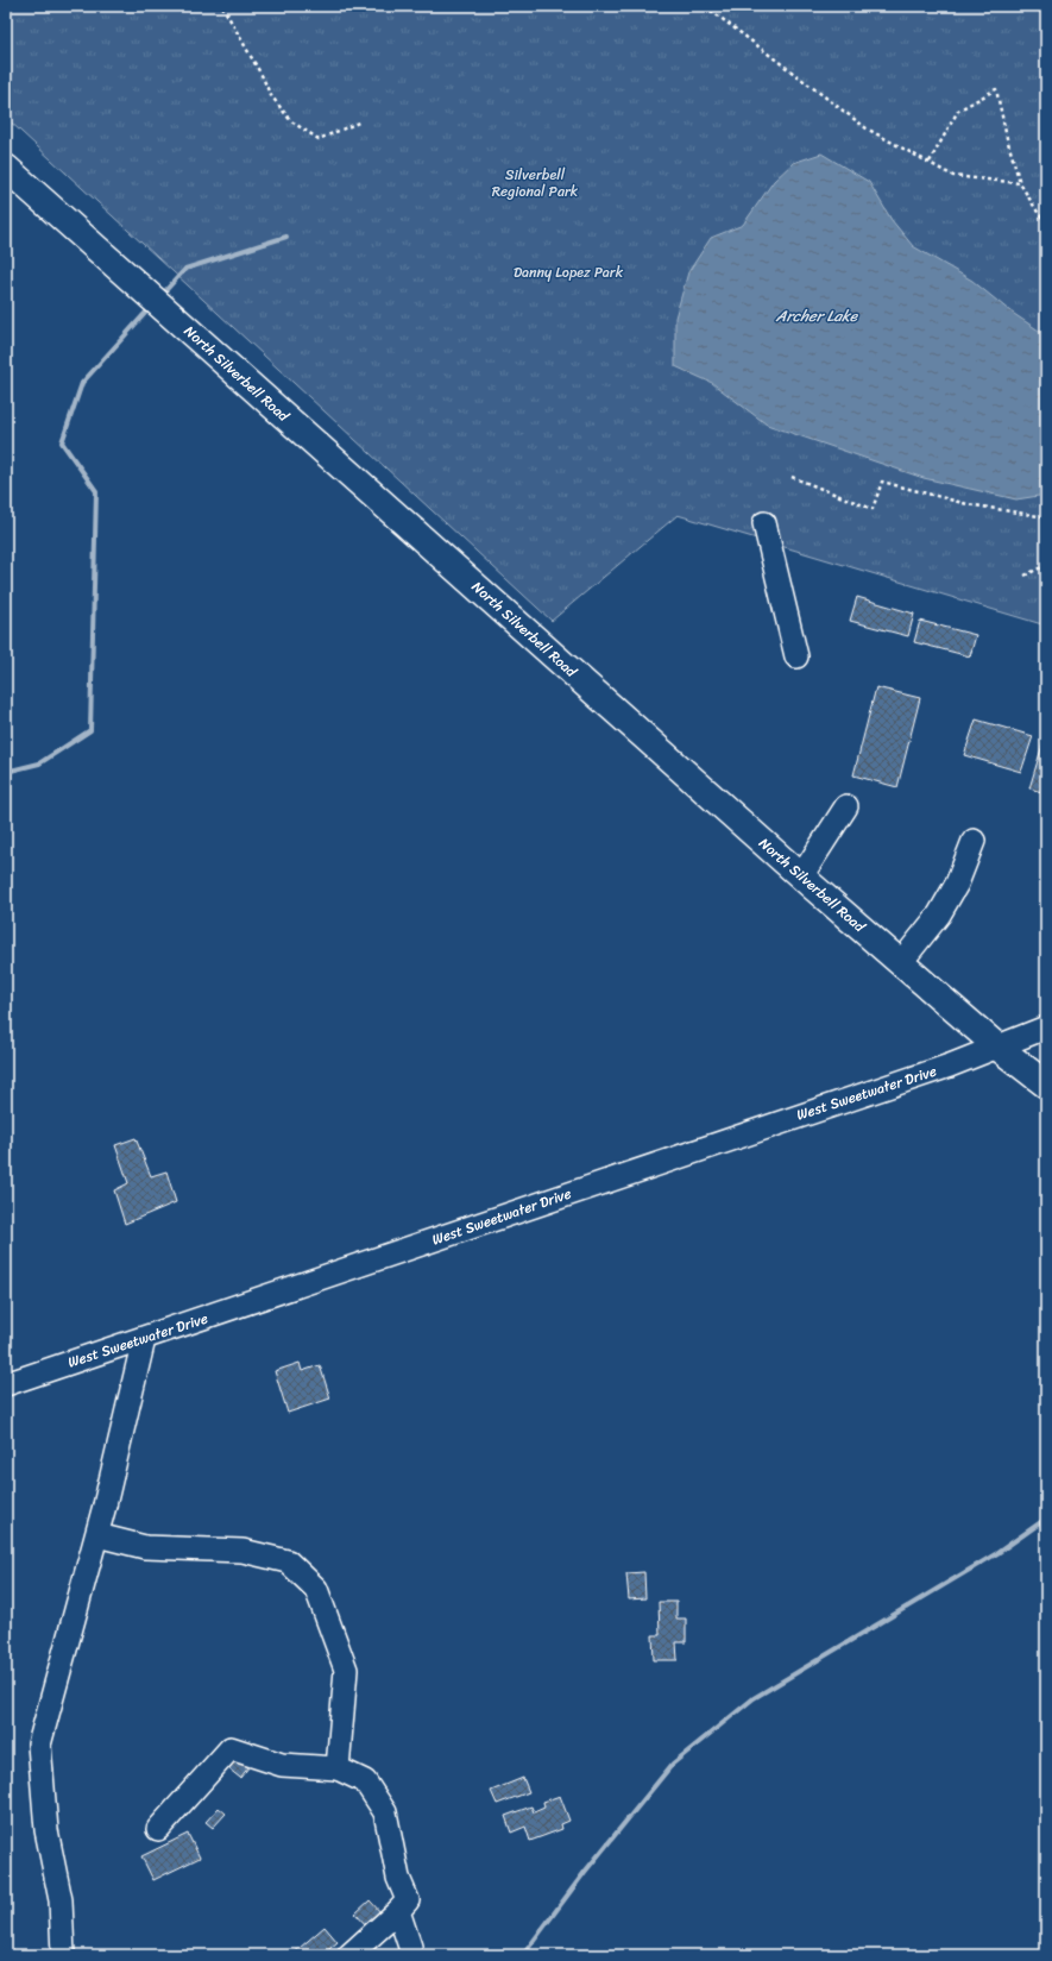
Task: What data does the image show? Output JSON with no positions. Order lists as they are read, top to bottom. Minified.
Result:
{"streets":{"main road":["North Silverbell Road"],"street":["West Sweetwater Drive"]},"crossings":[["North Silverbell Road","West Sweetwater Drive"]],"water":["Archer Lake"],"parks":["Silverbell Regional Park","Danny Lopez Park"]}
